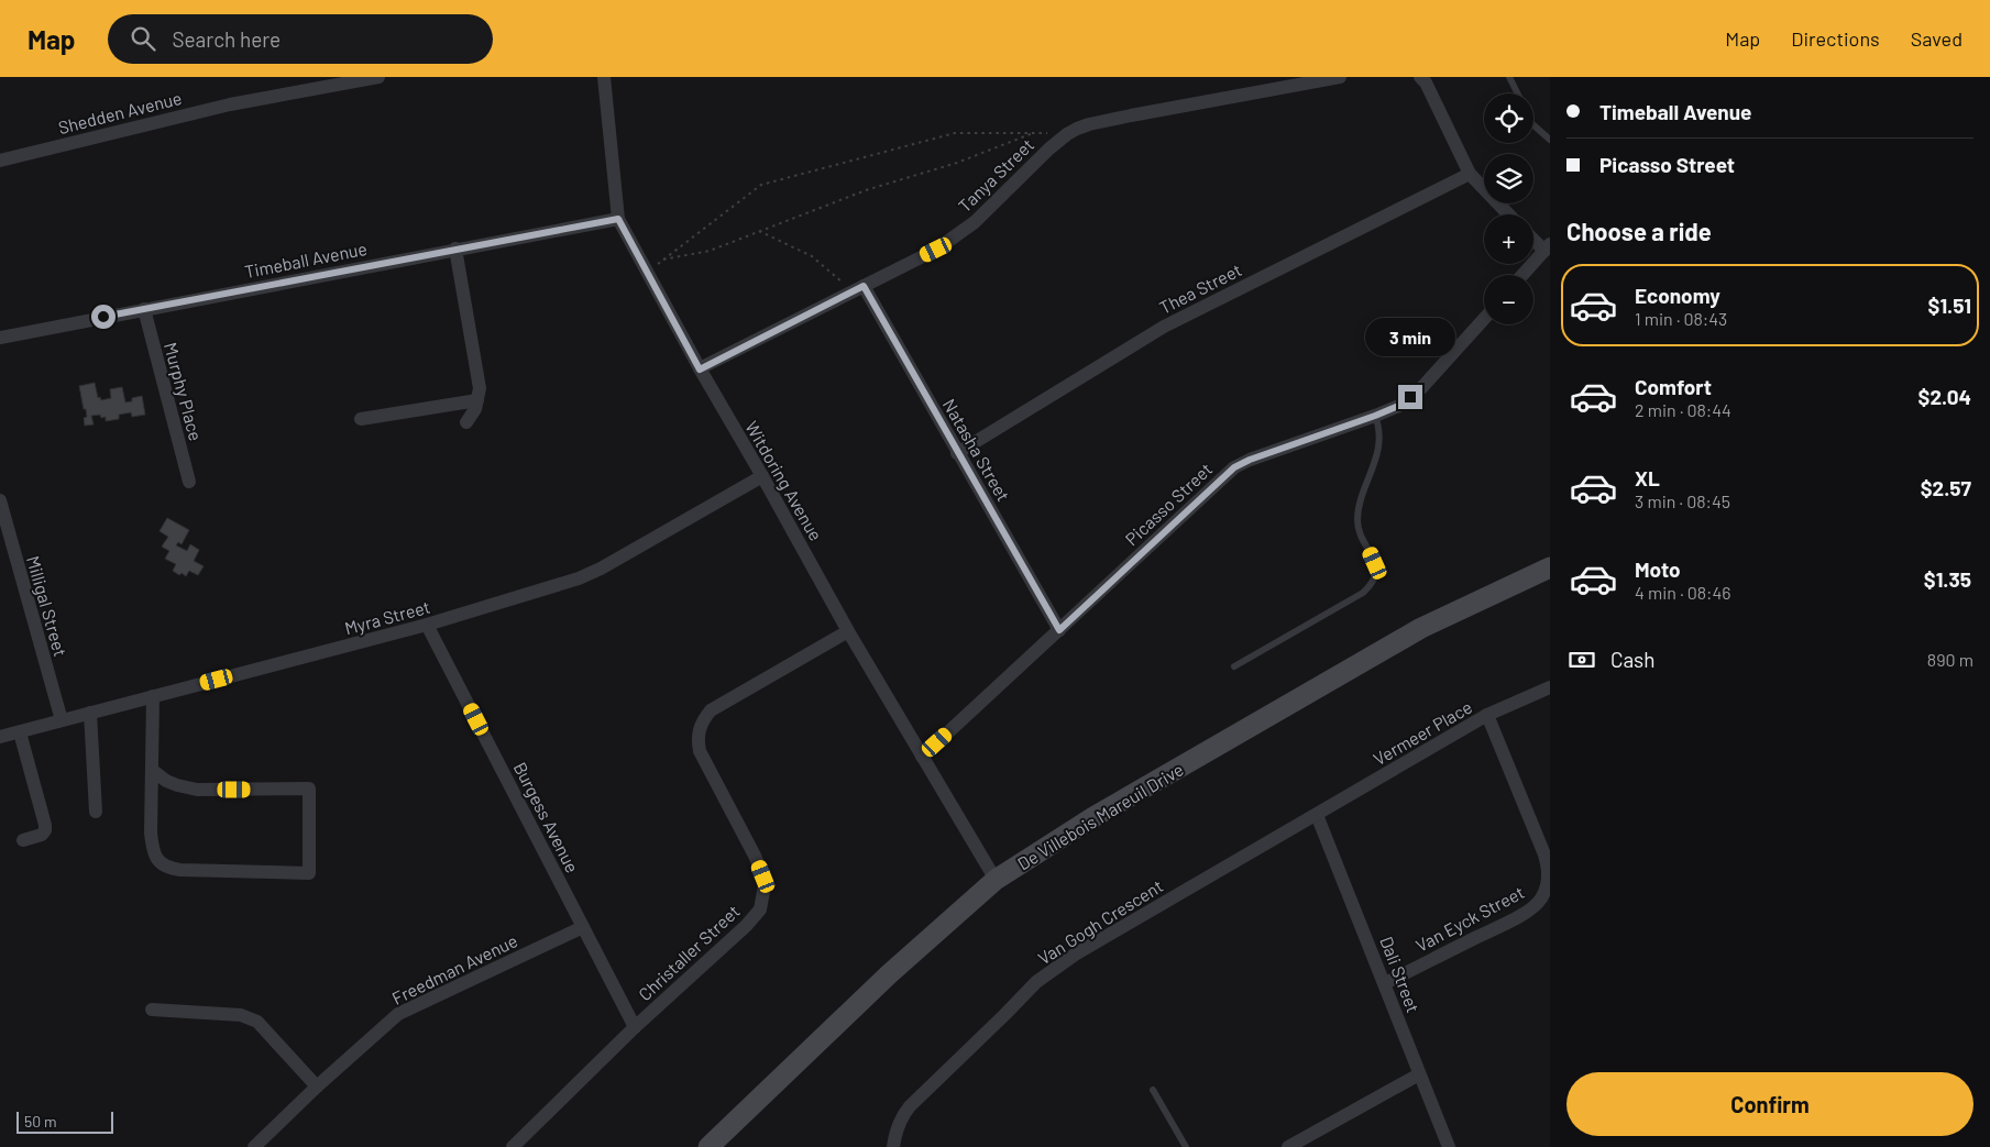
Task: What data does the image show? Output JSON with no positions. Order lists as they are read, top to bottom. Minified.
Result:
{"streets":{"main road":["De Villebois Mareuil Drive"],"street":["Shedden Avenue","Tanya Street","Timeball Avenue","Thea Street","Murphy Place","Natasha Street","Witdoring Avenue","Picasso Street","Milligal Street","Myra Street","Vermeer Place","Burgess Avenue","Van Eyck Street","Van Gogh Crescent","Christaller Street","Freedman Avenue","Dali Street"]},"crossings":[["Tanya Street","Natasha Street"],["Tanya Street","Witdoring Avenue"],["Timeball Avenue","Murphy Place"],["Timeball Avenue","Witdoring Avenue"],["Thea Street","Natasha Street"],["Natasha Street","Picasso Street"],["Witdoring Avenue","Picasso Street"],["Witdoring Avenue","Myra Street"],["Witdoring Avenue","De Villebois Mareuil Drive"],["Witdoring Avenue","Christaller Street"],["Milligal Street","Myra Street"],["Myra Street","Burgess Avenue"],["Vermeer Place","Van Eyck Street"],["Vermeer Place","Van Gogh Crescent"],["Vermeer Place","Dali Street"],["Burgess Avenue","Christaller Street"],["Burgess Avenue","Freedman Avenue"],["Van Eyck Street","Dali Street"],["Van Gogh Crescent","Dali Street"]],"scale_bar":"50 m","page":{"header":"Map","search":"Search here","nav":["Map","Directions","Saved"],"banner":["Timeball Avenue","Picasso Street"],"map_buttons":["+","−"],"heading":"Choose a ride","list":[{"name":"Economy","note":"1 min · 08:43","value":"$1.51"},{"name":"Comfort","note":"2 min · 08:44","value":"$2.04"},{"name":"XL","note":"3 min · 08:45","value":"$2.57"},{"name":"Moto","note":"4 min · 08:46","value":"$1.35"}],"bubble":"3 min","pay":["Cash","890 m"],"buttons":"Confirm","scale":"50 m"}}
